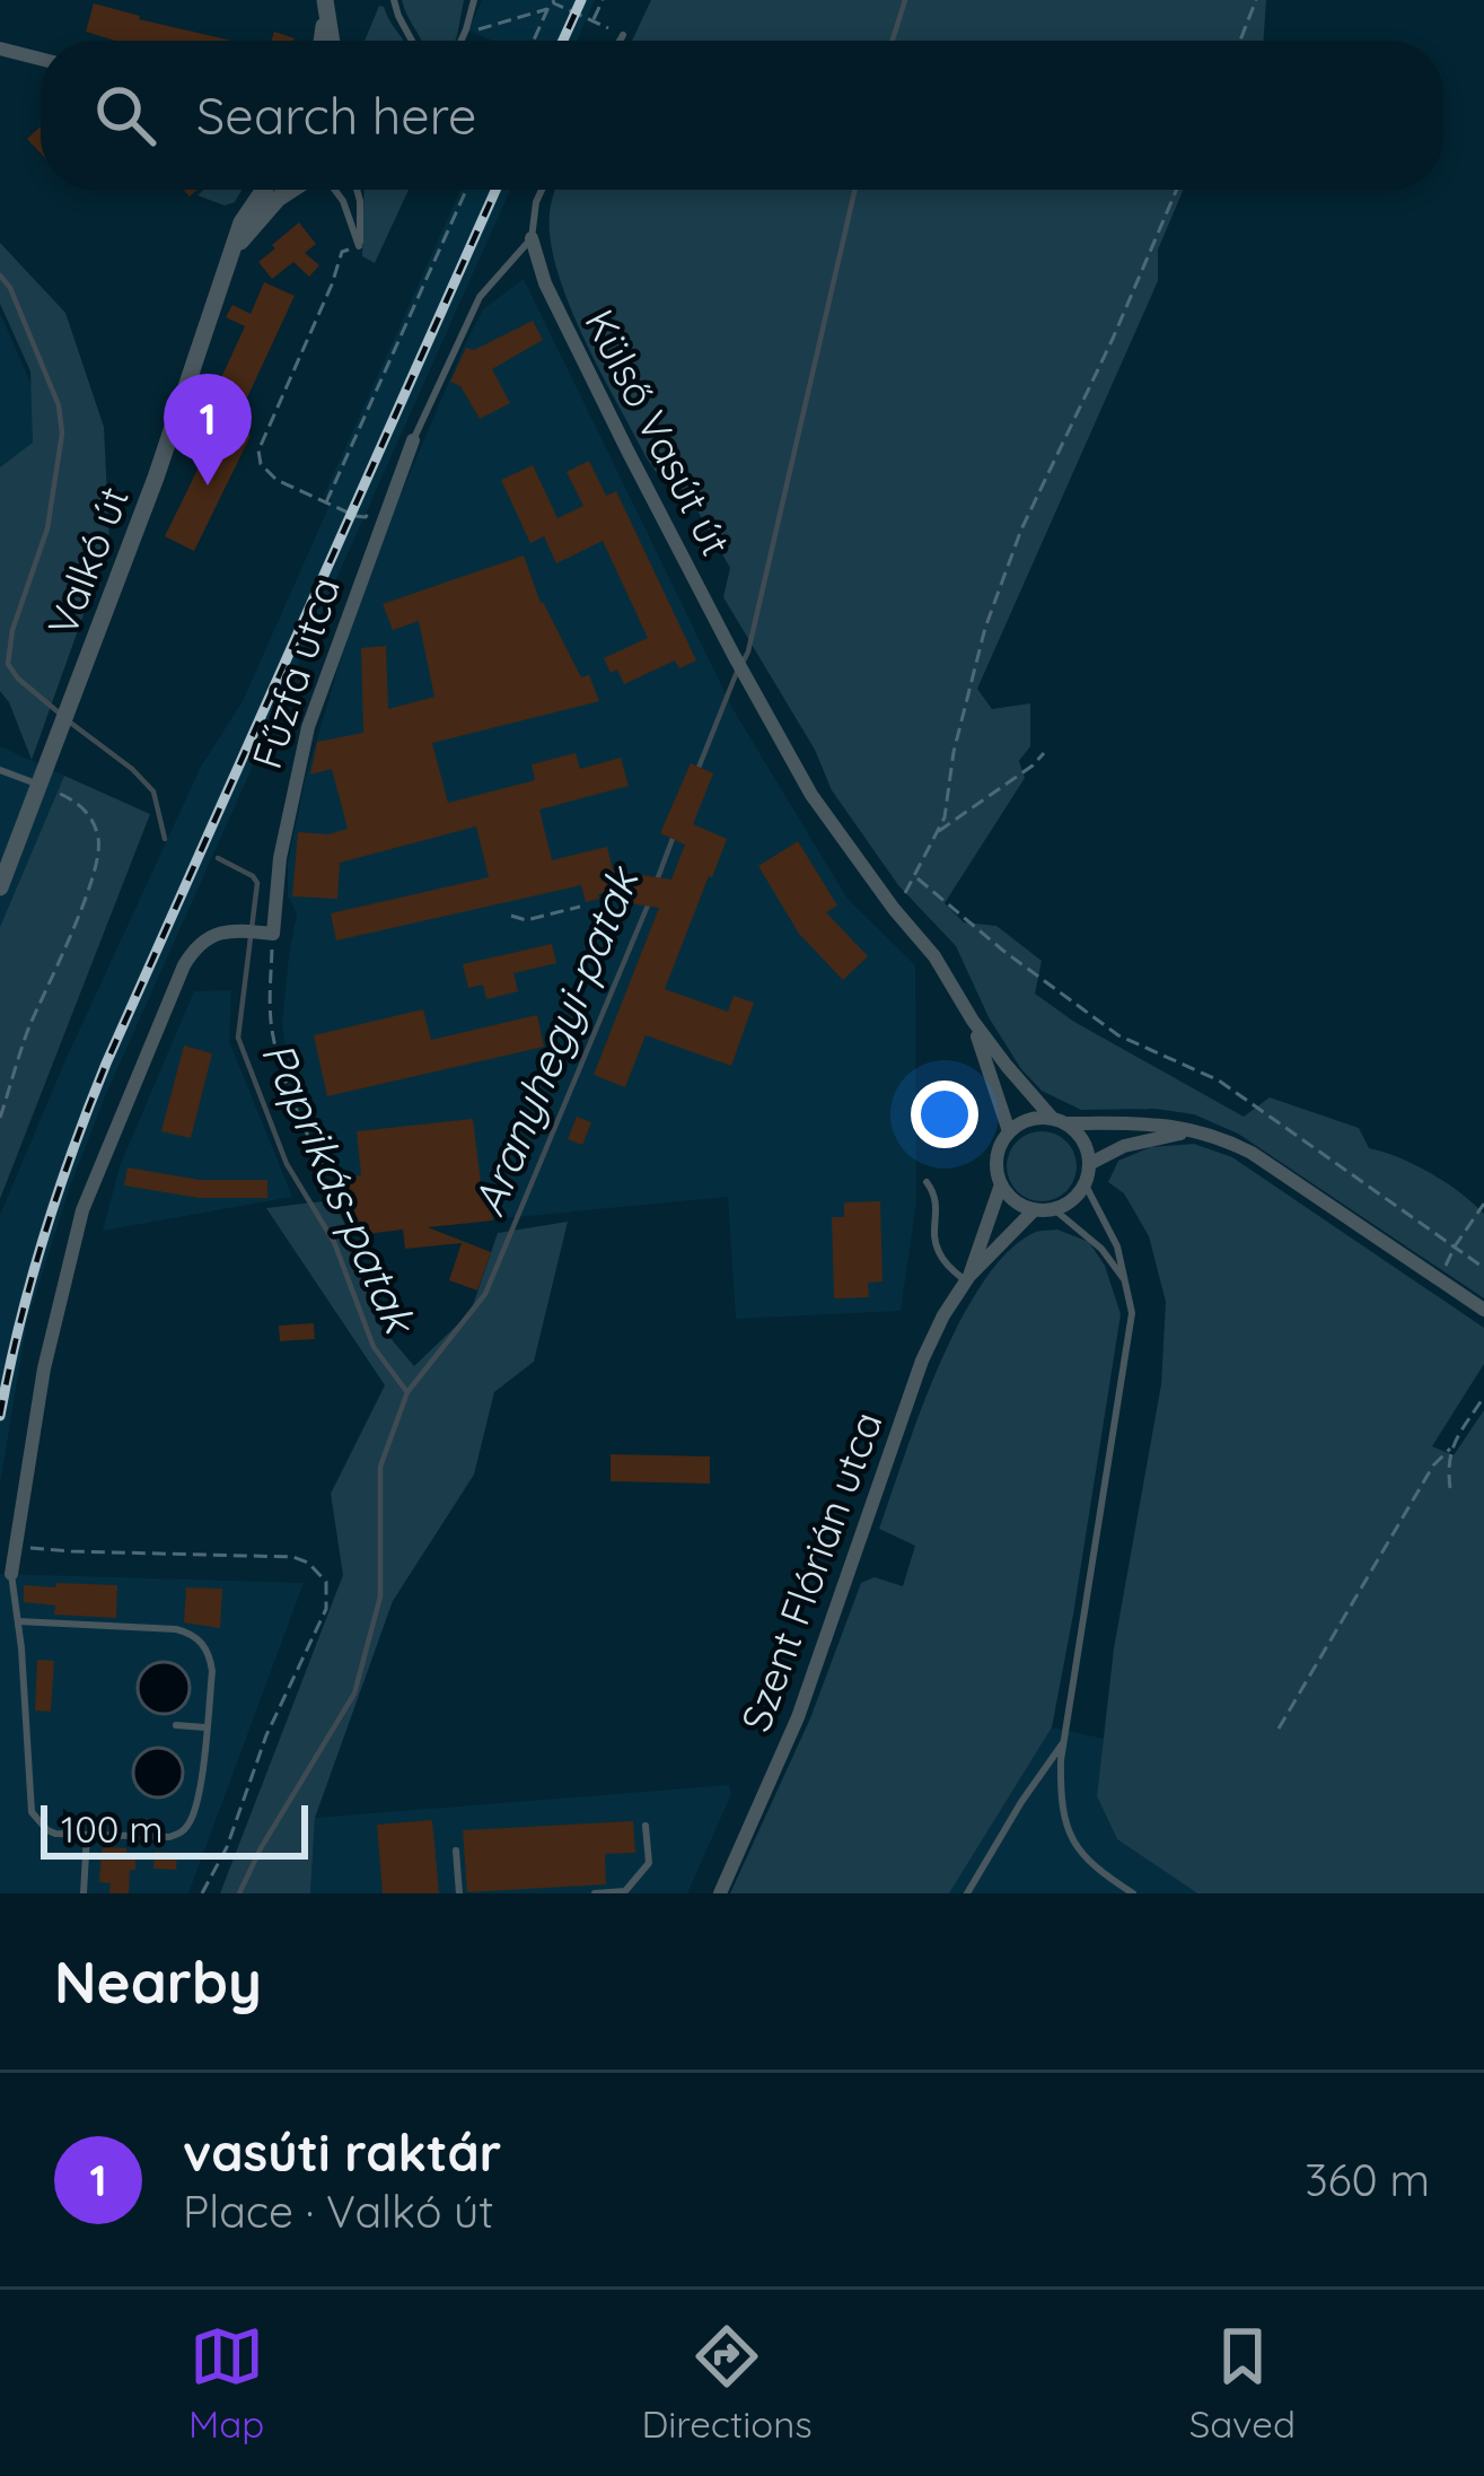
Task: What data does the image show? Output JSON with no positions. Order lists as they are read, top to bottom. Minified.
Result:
{"streets":{"street":["Külső Vasút út","Valkó út","Fűzfa utca","Szent Flórián utca"]},"water":["Aranyhegyi-patak","Paprikás-patak"],"scale_bar":"100 m","page":{"search":"Search here","pins":"1","scale":"100 m","heading":"Nearby","list":[{"mark":"1","name":"vasúti raktár","note":"Place · Valkó út","value":"360 m"}],"nav":["Map","Directions","Saved"]}}
